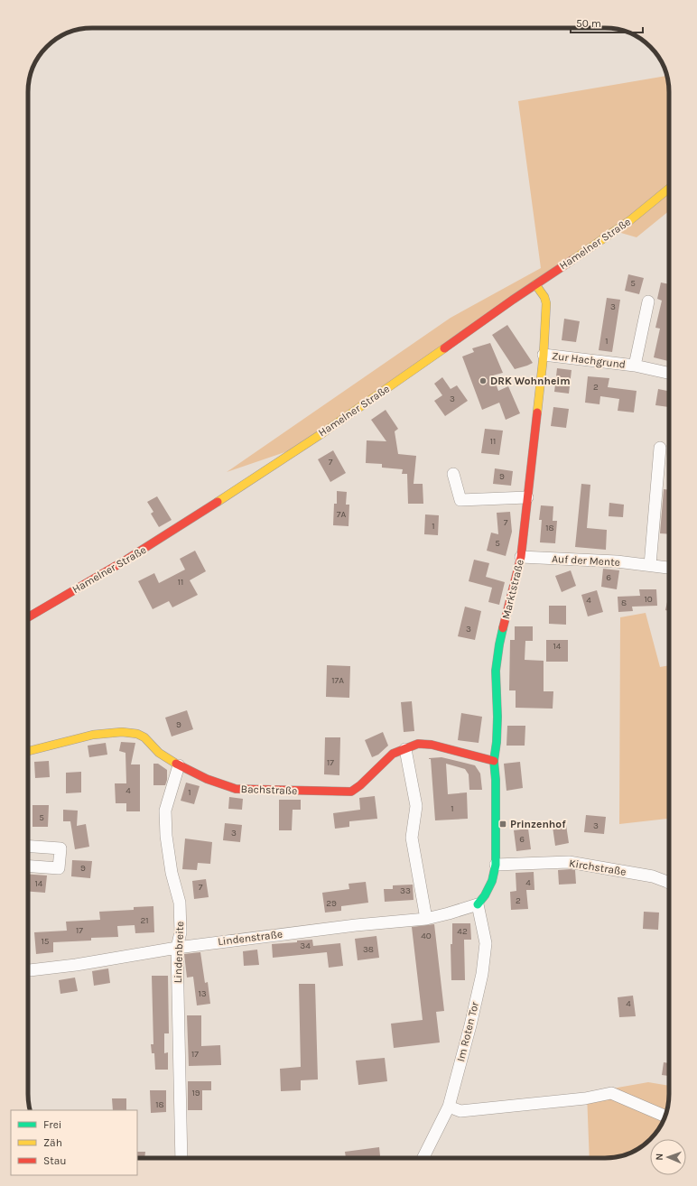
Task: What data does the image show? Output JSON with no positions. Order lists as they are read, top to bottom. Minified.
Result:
{"streets":{"street":["Hamelner Straße","Zur Hachgrund","Auf der Mente","Marktstraße","Bachstraße","Kirchstraße","Lindenstraße","Lindenbreite","Im Roten Tor"]},"crossings":[["Hamelner Straße","Marktstraße"],["Zur Hachgrund","Marktstraße"],["Auf der Mente","Marktstraße"],["Marktstraße","Bachstraße"],["Marktstraße","Kirchstraße"],["Marktstraße","Lindenstraße"],["Marktstraße","Im Roten Tor"],["Bachstraße","Lindenbreite"],["Lindenstraße","Lindenbreite"],["Lindenstraße","Im Roten Tor"]],"places":{"other":["DRK Wohnheim"],"transit":["Prinzenhof"]},"house_numbers":["5","3","1","2","3","11","7","9","7A","7","1","18","5","6","11","10","4","8","3","14","17A","9","17","4","1","1","5","3","3","6","9","4","14","7","33","2","29","21","17","42","40","15","34","38","13","4","17","19","18"],"legend":["Frei","Zäh","Stau"],"scale_bar":"50 m","north":"left"}
